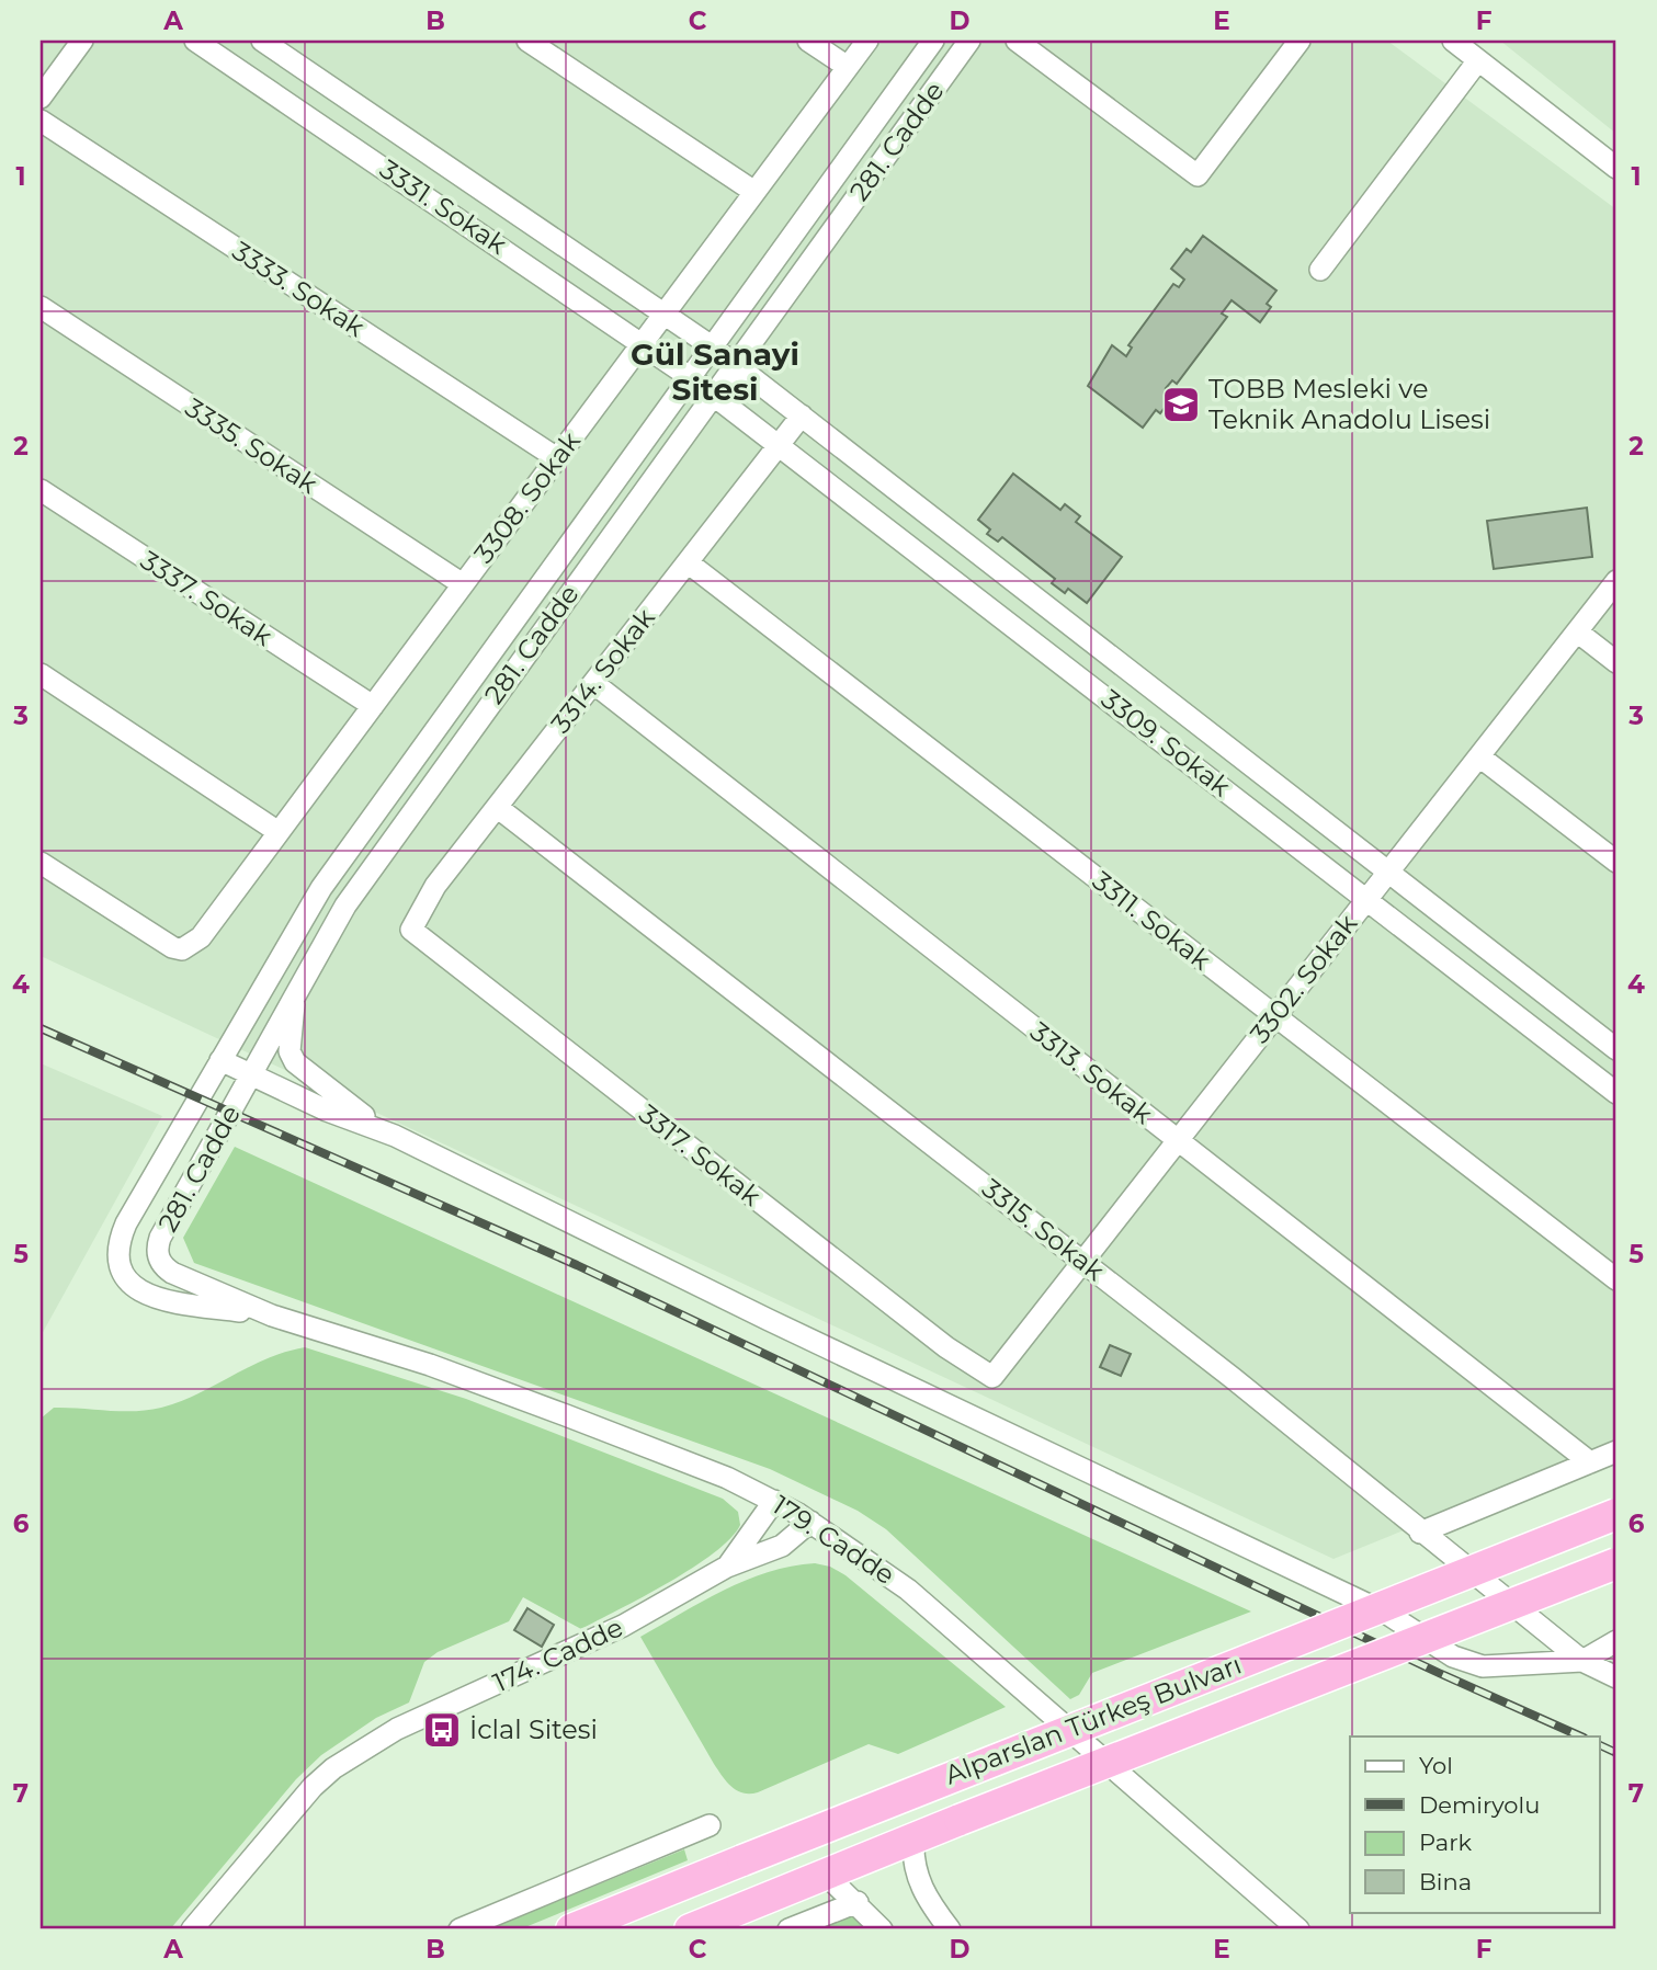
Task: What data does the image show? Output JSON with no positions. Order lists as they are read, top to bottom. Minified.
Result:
{"streets":{"highway":["Alparslan Türkeş Bulvarı"],"street":["281. Cadde","3331. Sokak","3333. Sokak","3335. Sokak","3308. Sokak","3337. Sokak","3314. Sokak","3309. Sokak","3311. Sokak","3302. Sokak","3313. Sokak","3317. Sokak","3315. Sokak","179. Cadde","174. Cadde"]},"crossings":[["281. Cadde","3331. Sokak"],["281. Cadde","3309. Sokak"],["281. Cadde","179. Cadde"],["3331. Sokak","3308. Sokak"],["3331. Sokak","3309. Sokak"],["3333. Sokak","3308. Sokak"],["3335. Sokak","3308. Sokak"],["3308. Sokak","3337. Sokak"],["3314. Sokak","3309. Sokak"],["3314. Sokak","3311. Sokak"],["3314. Sokak","3313. Sokak"],["3314. Sokak","3317. Sokak"],["3314. Sokak","3315. Sokak"],["3309. Sokak","3302. Sokak"],["3311. Sokak","3302. Sokak"],["3302. Sokak","3313. Sokak"],["3302. Sokak","3317. Sokak"],["3302. Sokak","3315. Sokak"],["179. Cadde","174. Cadde"]],"districts":["Gül Sanayi Sitesi"],"places":{"school or university":["TOBB Mesleki ve Teknik Anadolu Lisesi"],"bus stop":["İclal Sitesi"]},"legend":["Yol","Demiryolu","Park","Bina"],"grid":{"columns":["A","B","C","D","E","F"],"rows":["1","2","3","4","5","6","7"]}}
